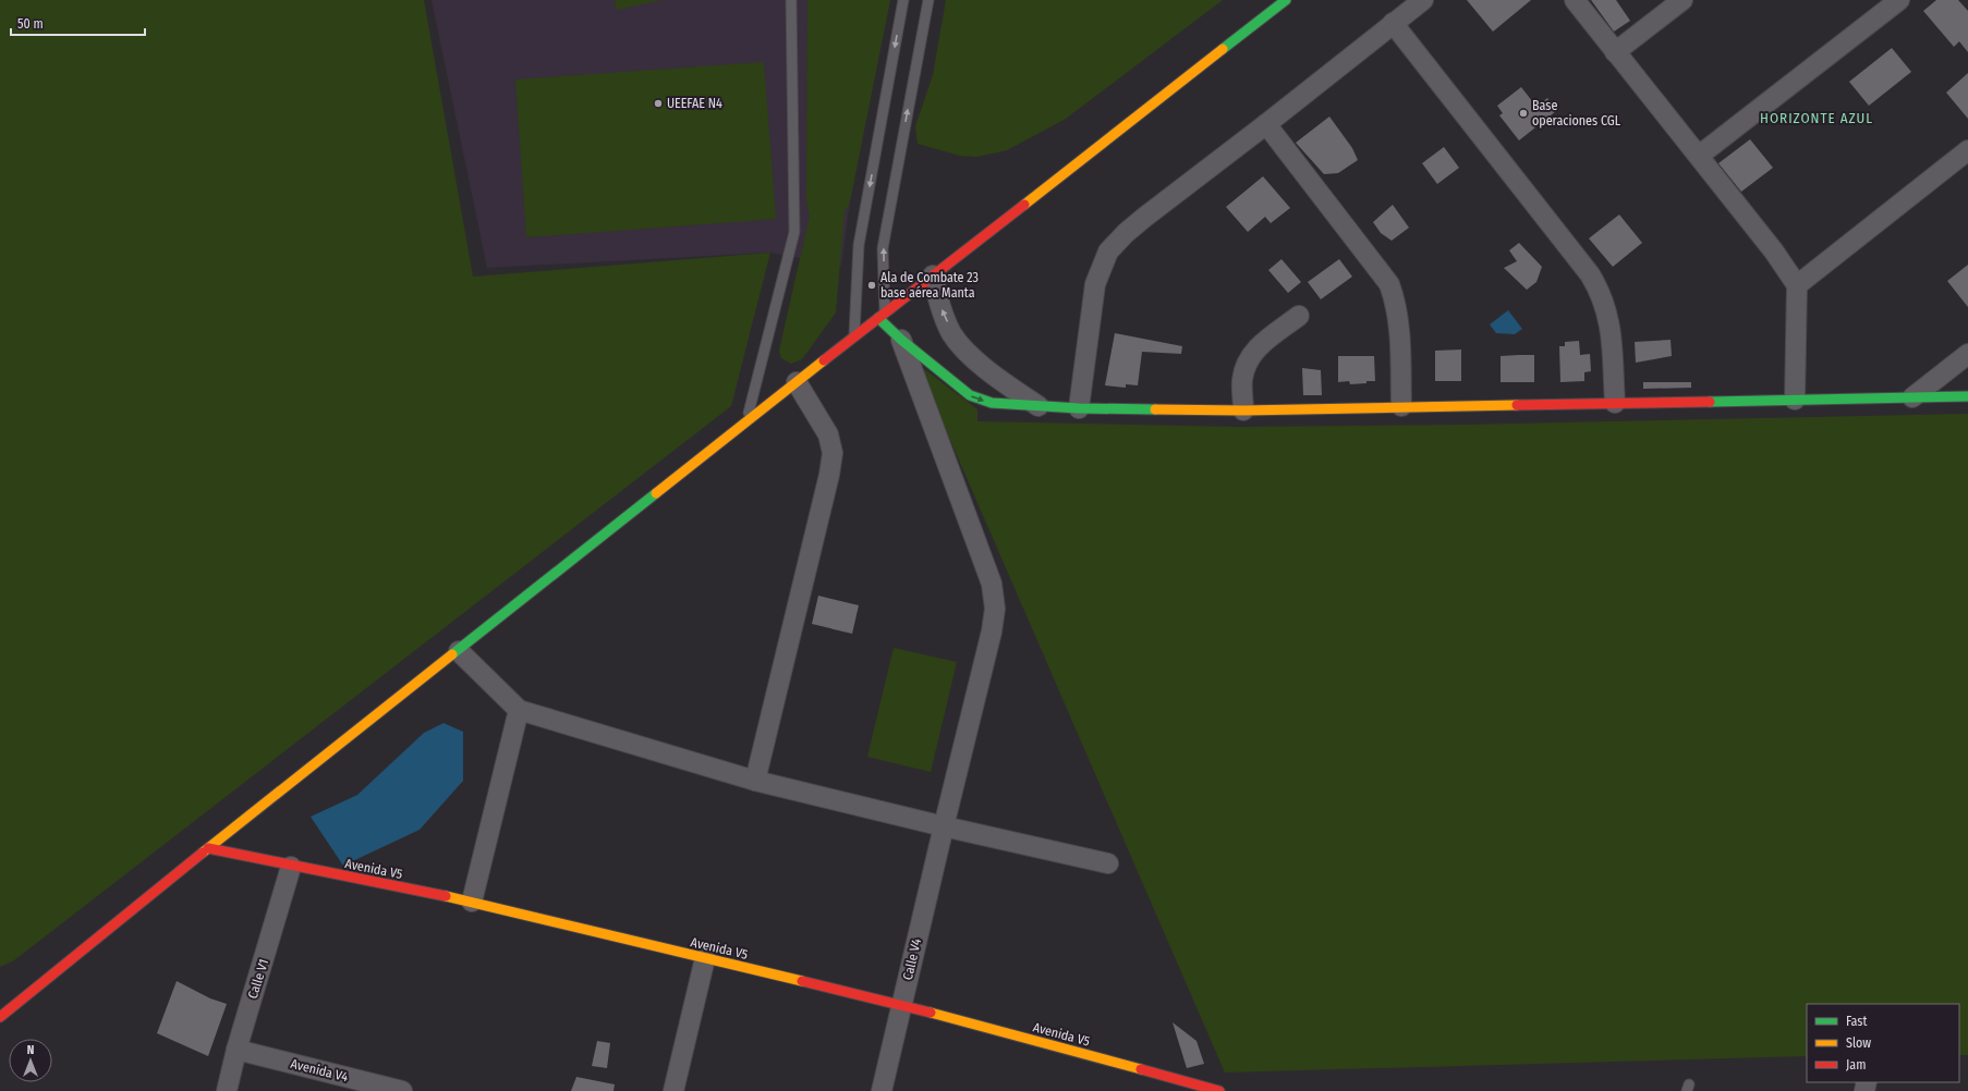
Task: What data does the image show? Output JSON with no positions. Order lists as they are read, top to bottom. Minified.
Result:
{"streets":{"street":["Avenida V5","Calle V4","Calle V1","Avenida V4"]},"crossings":[["Avenida V5","Calle V4"],["Avenida V5","Calle V1"],["Calle V1","Avenida V4"]],"districts":["HORIZONTE AZUL"],"places":["UEEFAE N4","Base operaciones CGL","Ala de Combate 23 base aérea Manta"],"legend":["Fast","Slow","Jam"],"scale_bar":"50 m","north":"top"}
